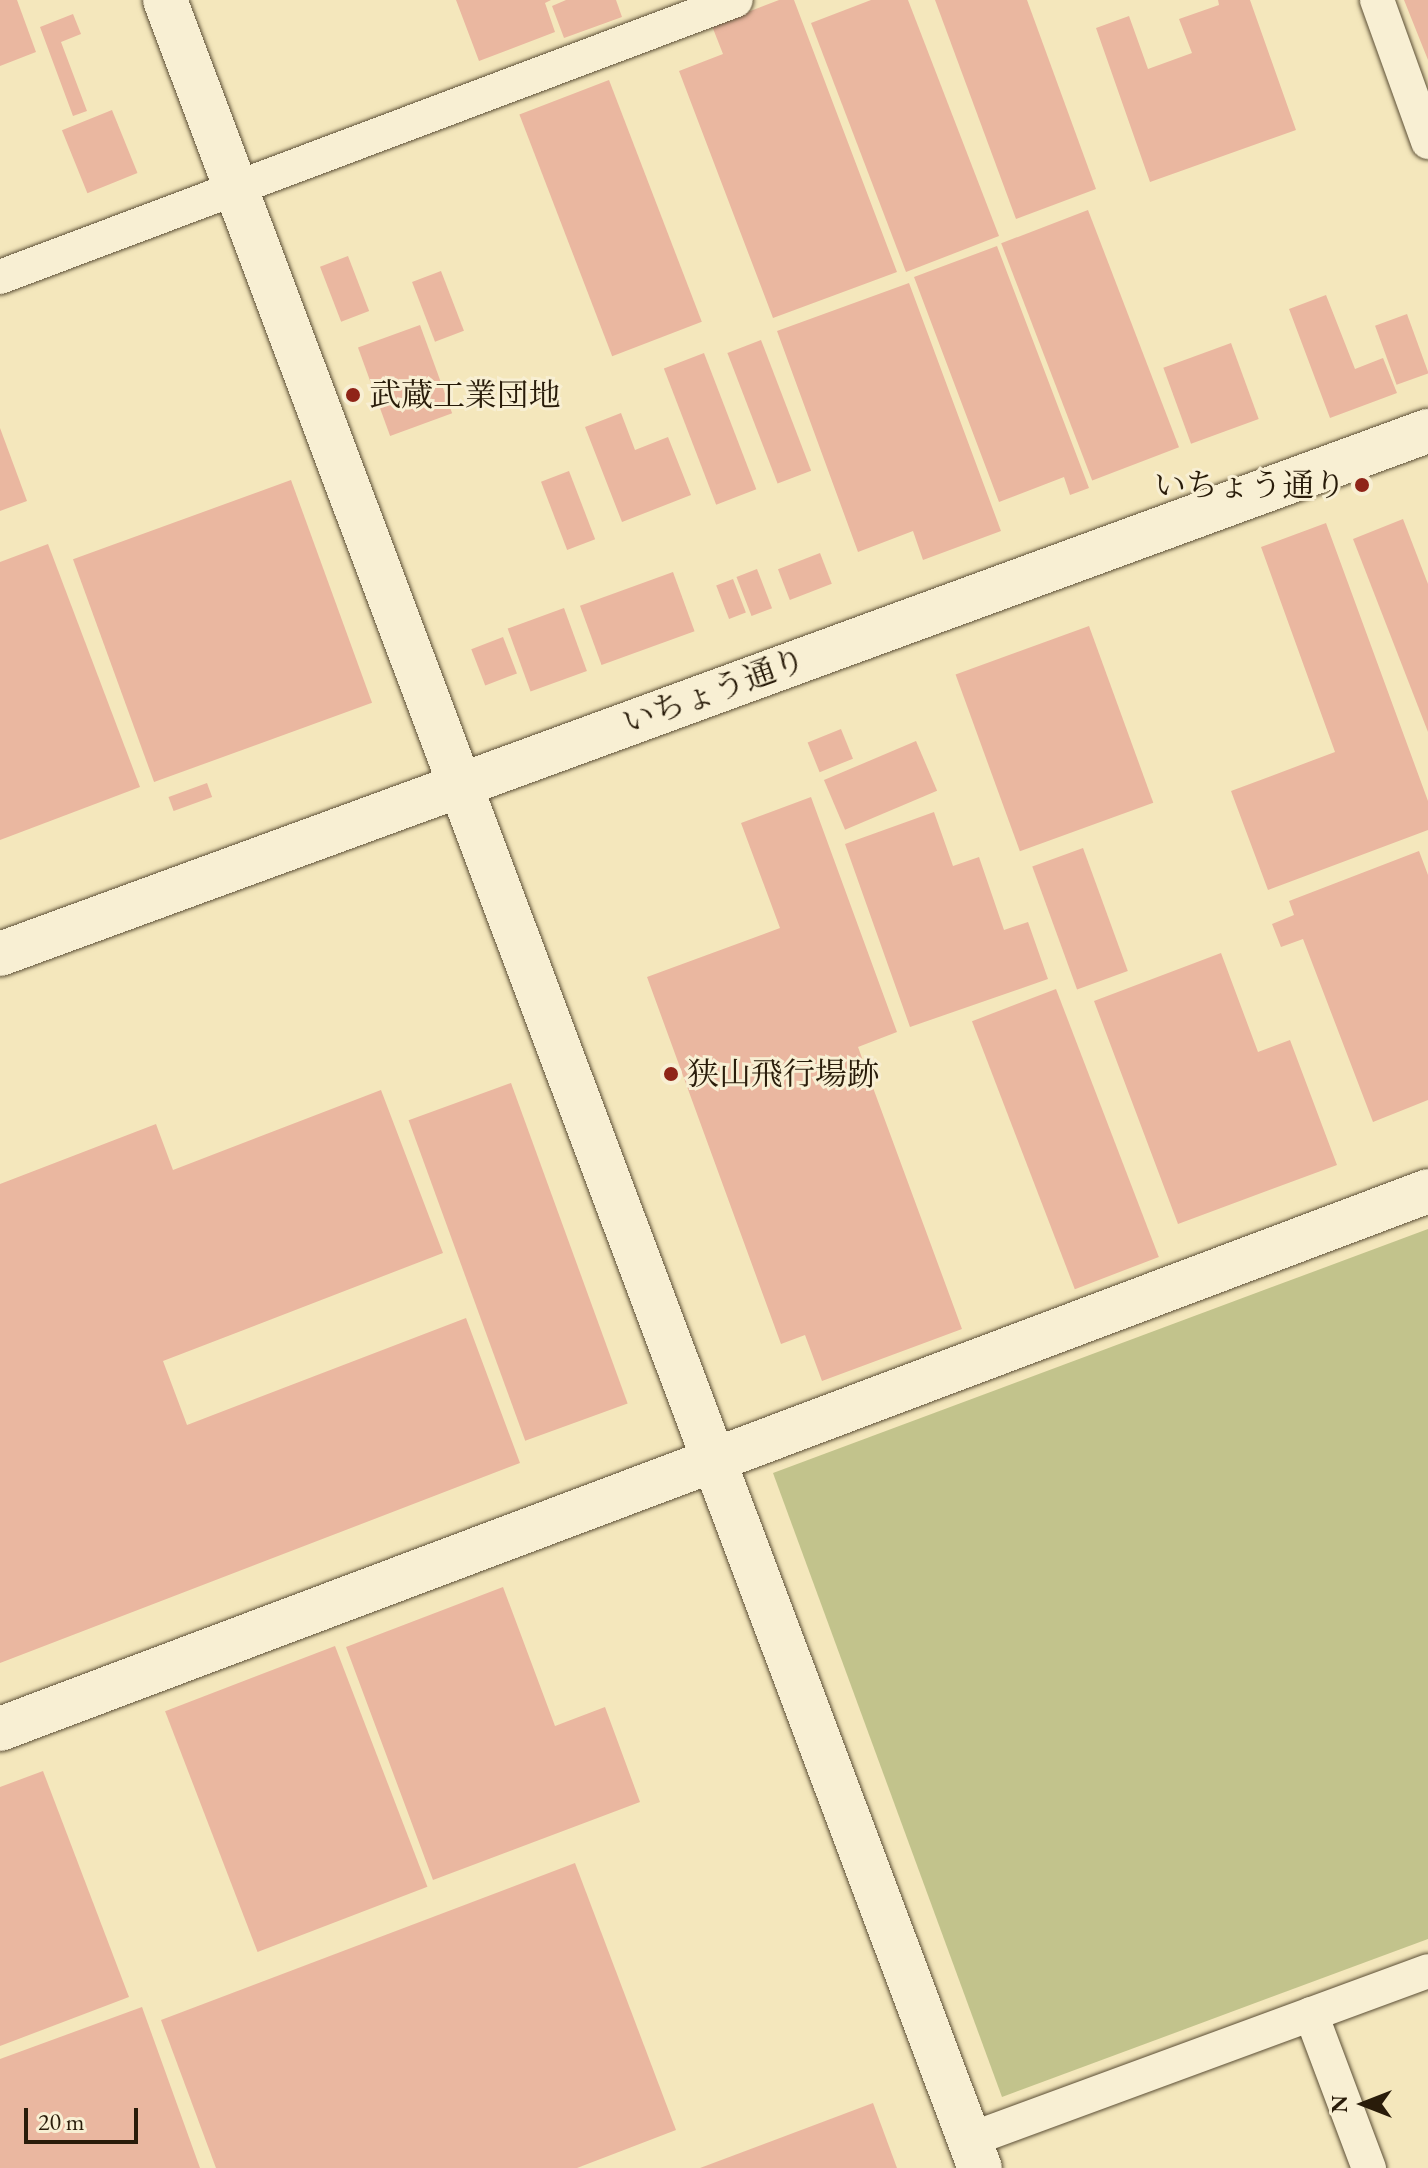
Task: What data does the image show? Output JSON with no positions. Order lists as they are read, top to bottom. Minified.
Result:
{"streets":{"street":["いちょう通り"]},"places":["武蔵工業団地","いちょう通り","狭山飛行場跡"],"scale_bar":"20 m","north":"left"}
